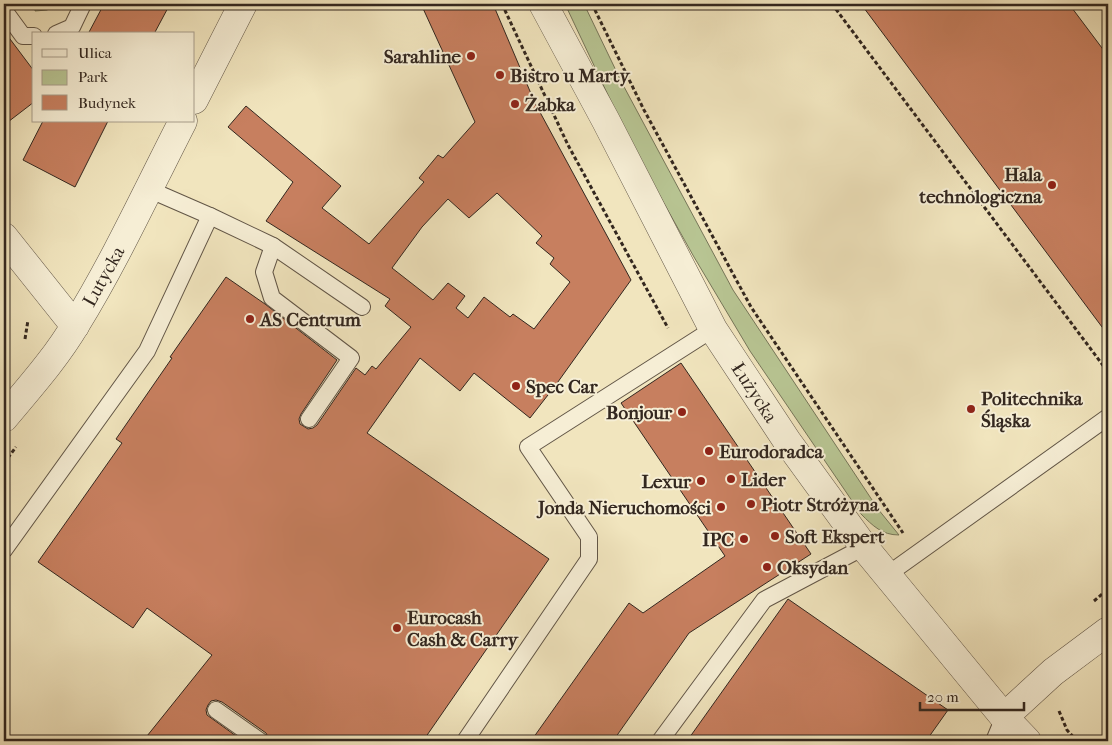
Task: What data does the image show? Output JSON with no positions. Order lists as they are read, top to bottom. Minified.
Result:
{"streets":{"street":["Lutycka","Łużycka"]},"places":["Sarahline","Bistro u Marty","Żabka","Hala technologiczna","AS Centrum","Spec Car","Politechnika Śląska","Bonjour","Eurodoradca","Lider","Lexur","Piotr Stróżyna","Jonda Nieruchomości","Soft Ekspert","IPC","Oksydan","Eurocash Cash & Carry"],"legend":["Ulica","Park","Budynek"],"scale_bar":"20 m"}
